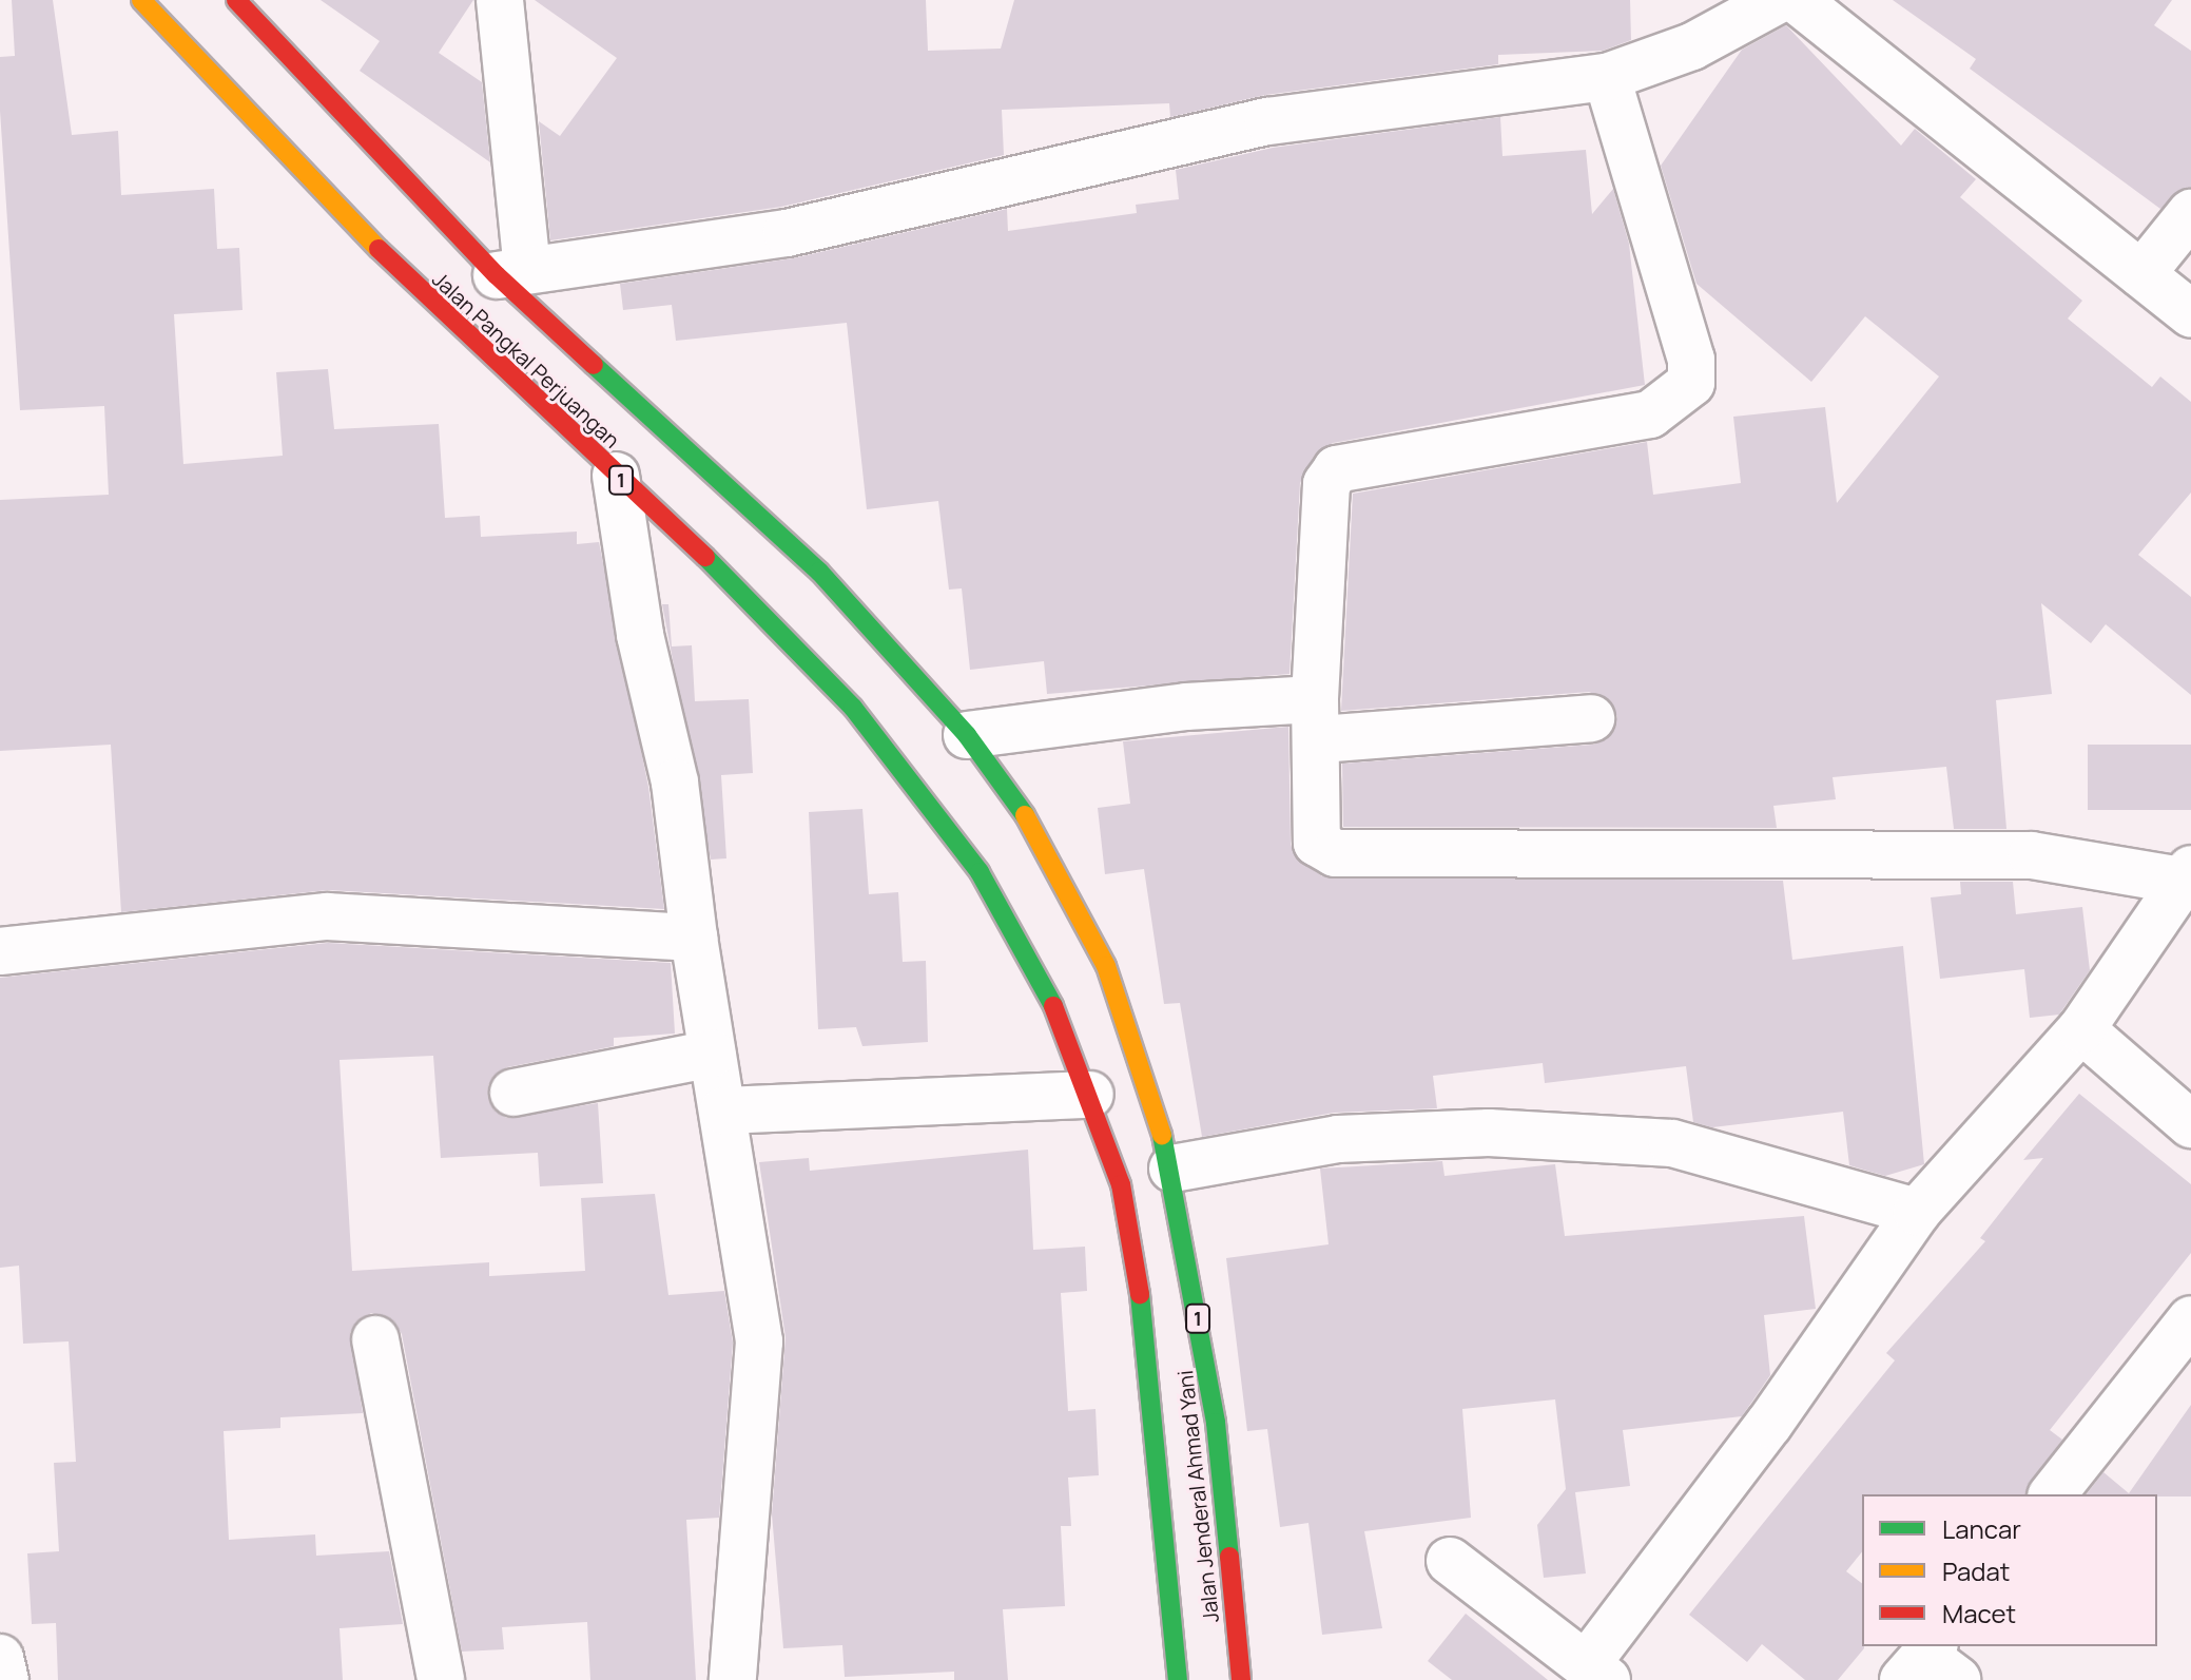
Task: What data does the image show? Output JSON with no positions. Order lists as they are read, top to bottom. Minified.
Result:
{"streets":{"main road":["Jalan Pangkal Perjuangan","1","Jalan Jenderal Ahmad Yani"]},"crossings":[["Jalan Pangkal Perjuangan","Jalan Jenderal Ahmad Yani"]],"legend":["Lancar","Padat","Macet"]}
